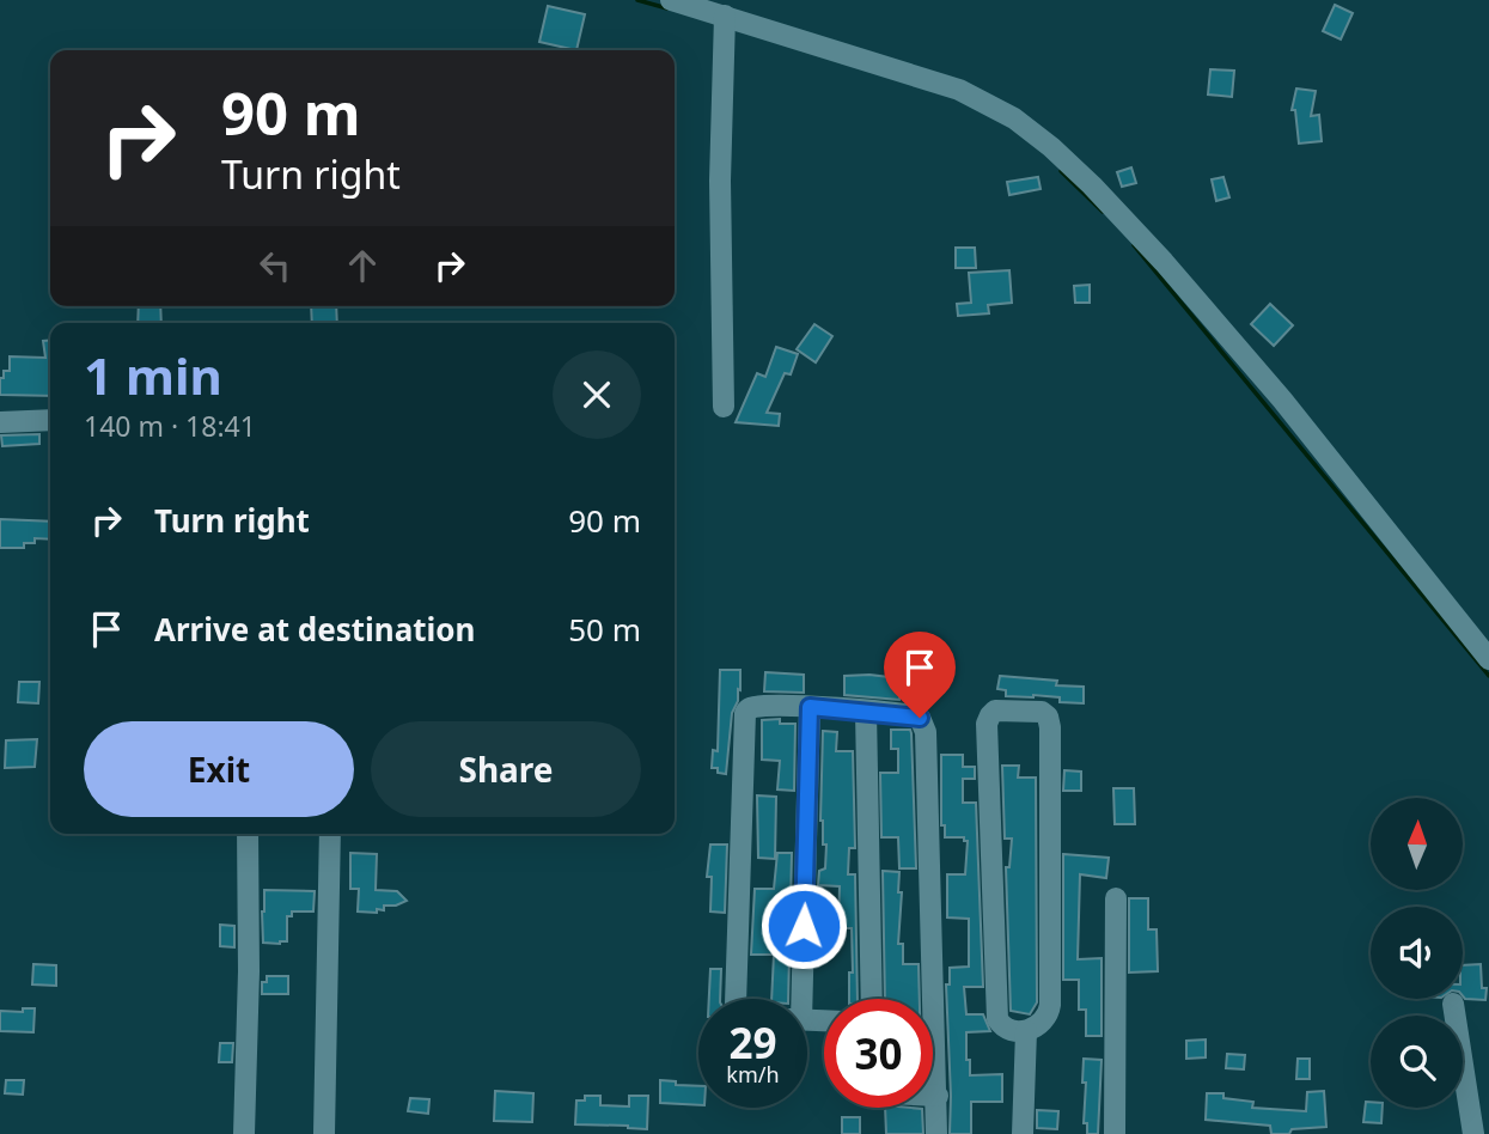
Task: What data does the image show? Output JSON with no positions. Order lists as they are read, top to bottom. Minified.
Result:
{"north":"top","page":{"turn":["90 m","Turn right"],"heading":["1 min","140 m · 18:41"],"list":[{"name":"Turn right","value":"90 m"},{"name":"Arrive at destination","value":"50 m"}],"buttons":["Exit","Share"],"speed":"29 km/h","limit":"30"}}
